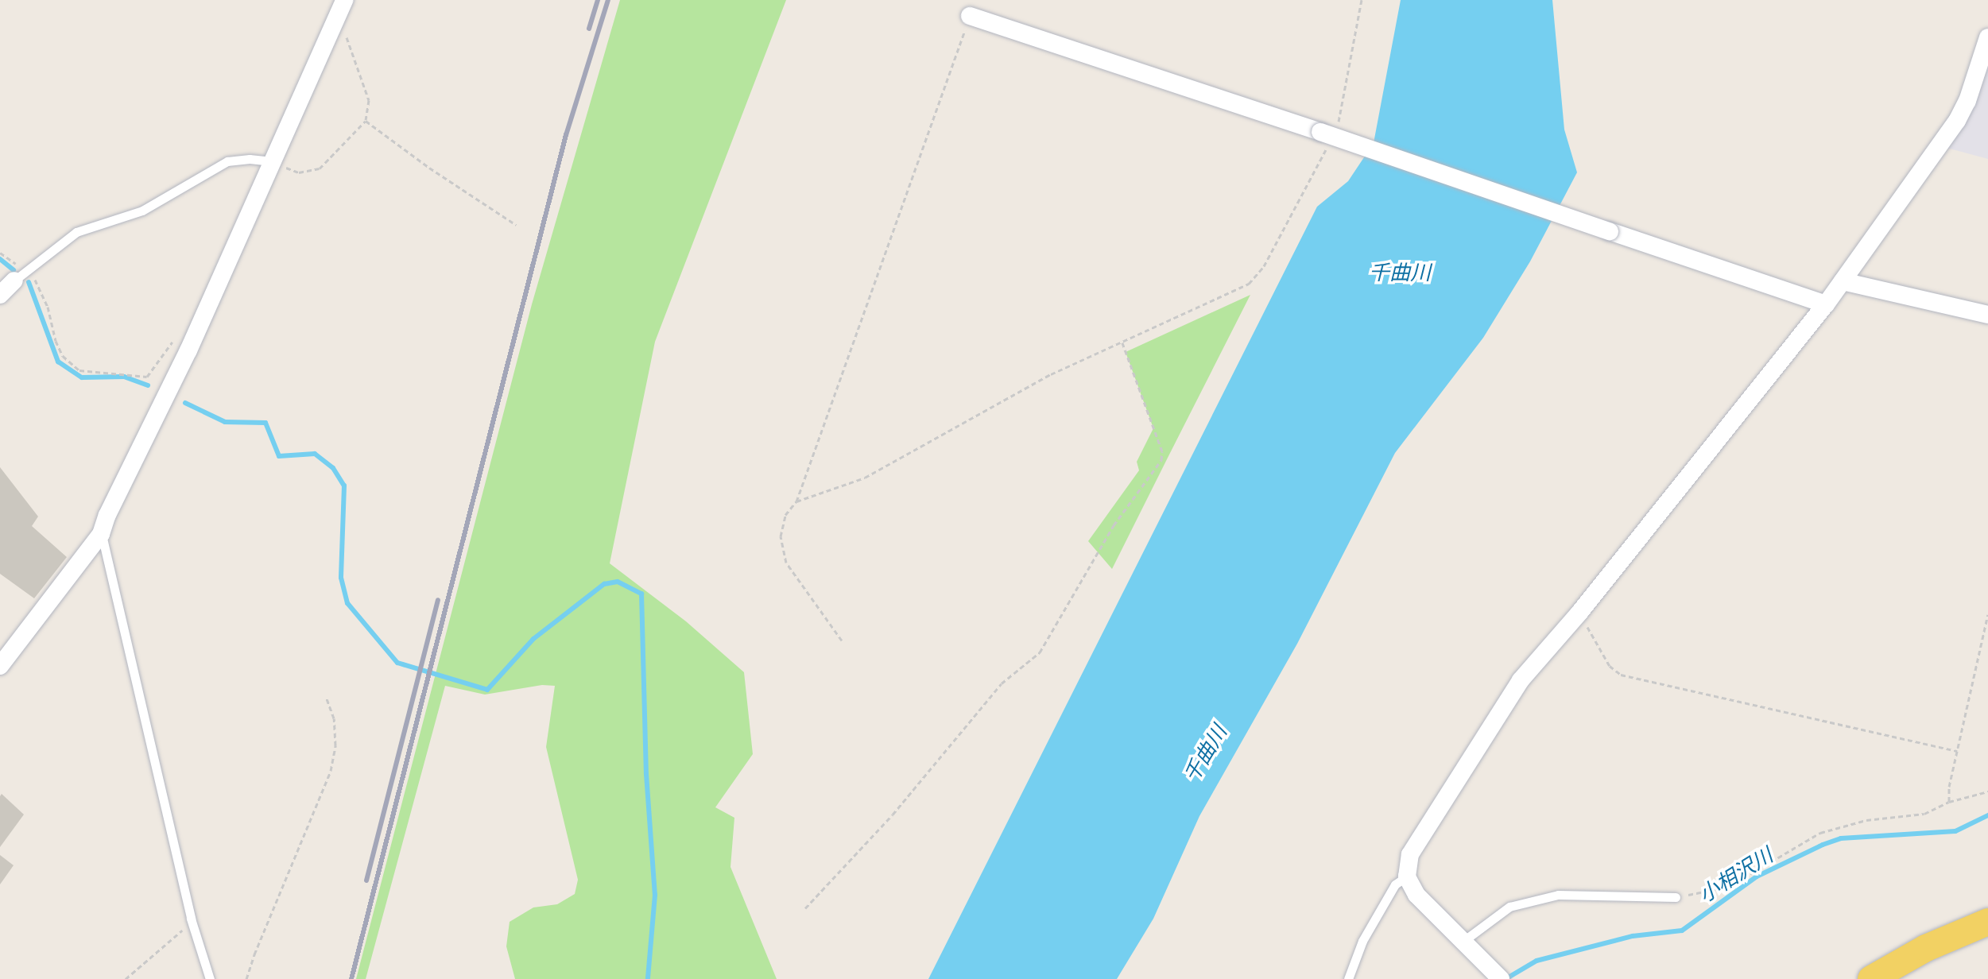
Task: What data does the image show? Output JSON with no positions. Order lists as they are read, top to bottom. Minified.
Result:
{"water":["千曲川","小相沢川"]}
